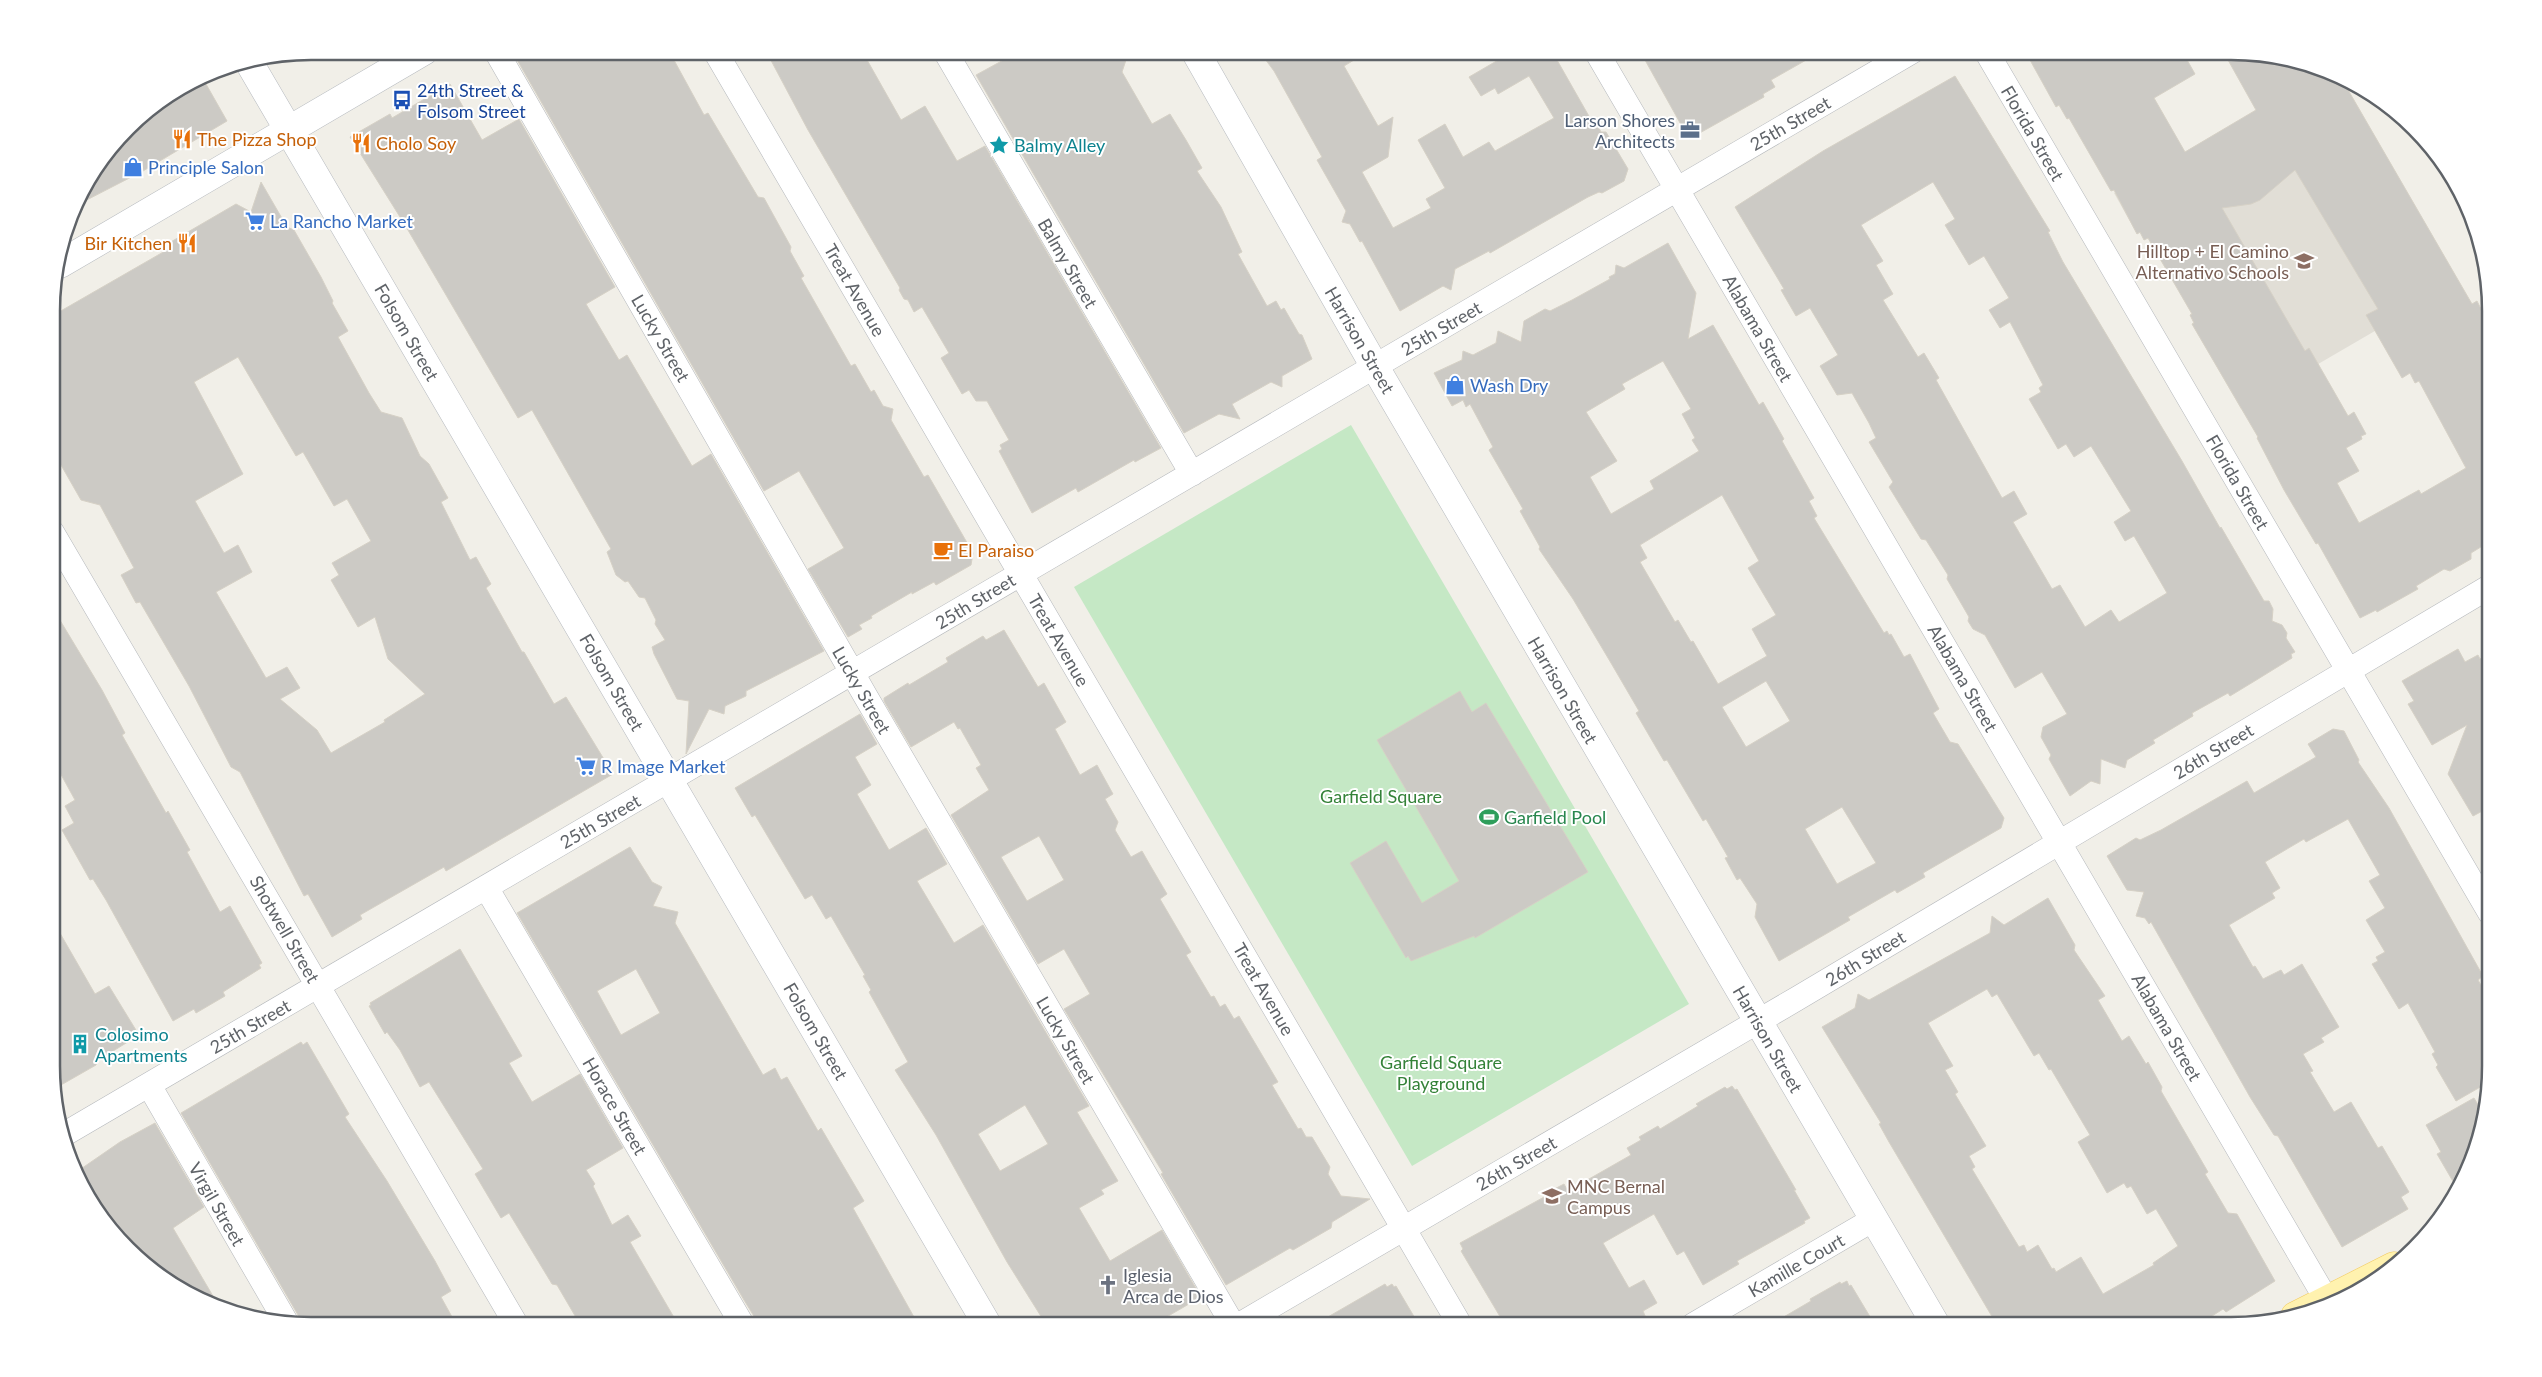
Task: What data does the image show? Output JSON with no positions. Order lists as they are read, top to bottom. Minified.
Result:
{"streets":{"street":["25th Street","Florida Street","Balmy Street","Treat Avenue","Alabama Street","Folsom Street","Lucky Street","Harrison Street","26th Street","Shotwell Street","Horace Street","Virgil Street","Kamille Court"]},"crossings":[["25th Street","Balmy Street"],["25th Street","Treat Avenue"],["25th Street","Alabama Street"],["25th Street","Folsom Street"],["25th Street","Lucky Street"],["25th Street","Harrison Street"],["25th Street","Shotwell Street"],["25th Street","Horace Street"],["25th Street","Virgil Street"],["Florida Street","26th Street"],["Treat Avenue","26th Street"],["Alabama Street","26th Street"],["Harrison Street","26th Street"],["Harrison Street","Kamille Court"]],"parks":["Garfield Square","Garfield Square Playground"],"places":{"bus stop":["24th Street & Folsom Street"],"office":["Larson Shores Architects"],"restaurant":["The Pizza Shop","Cholo Soy","Bir Kitchen"],"place":["Balmy Alley"],"shop":["Principle Salon","Wash Dry"],"supermarket":["La Rancho Market","R Image Market"],"school or university":["Hilltop + El Camino Alternativo Schools","MNC Bernal Campus"],"cafe":["El Paraiso"],"sports":["Garfield Pool"],"building":["Colosimo Apartments"],"church":["Iglesia Arca de Dios"]}}
